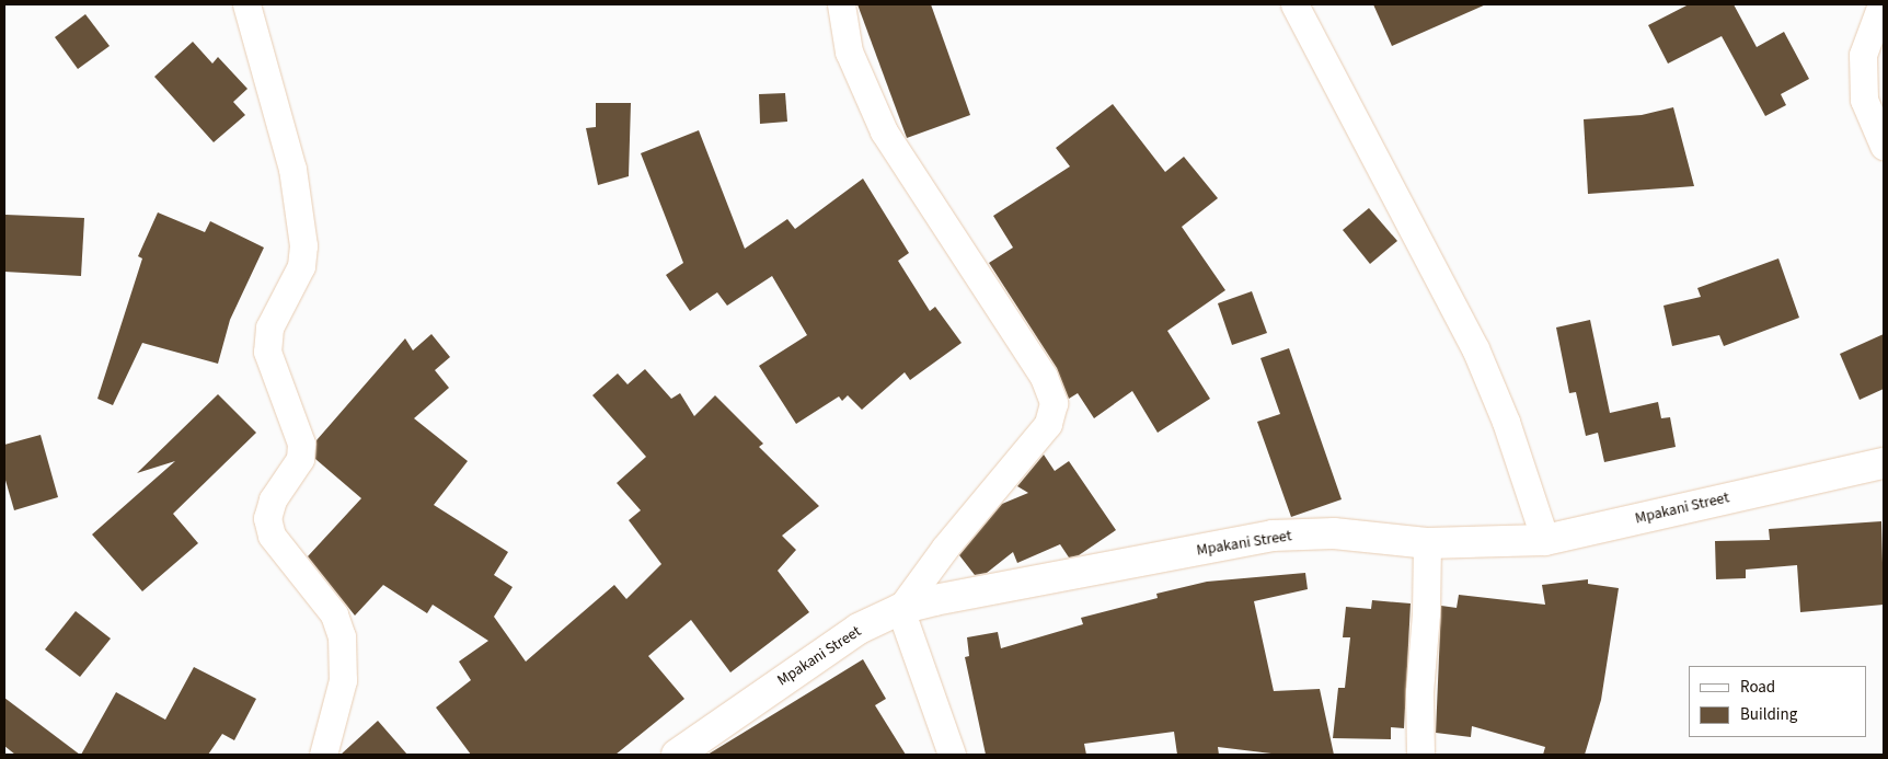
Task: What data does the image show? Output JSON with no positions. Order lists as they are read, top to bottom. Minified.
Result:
{"streets":{"street":["Mpakani Street"]},"legend":["Road","Building"]}
